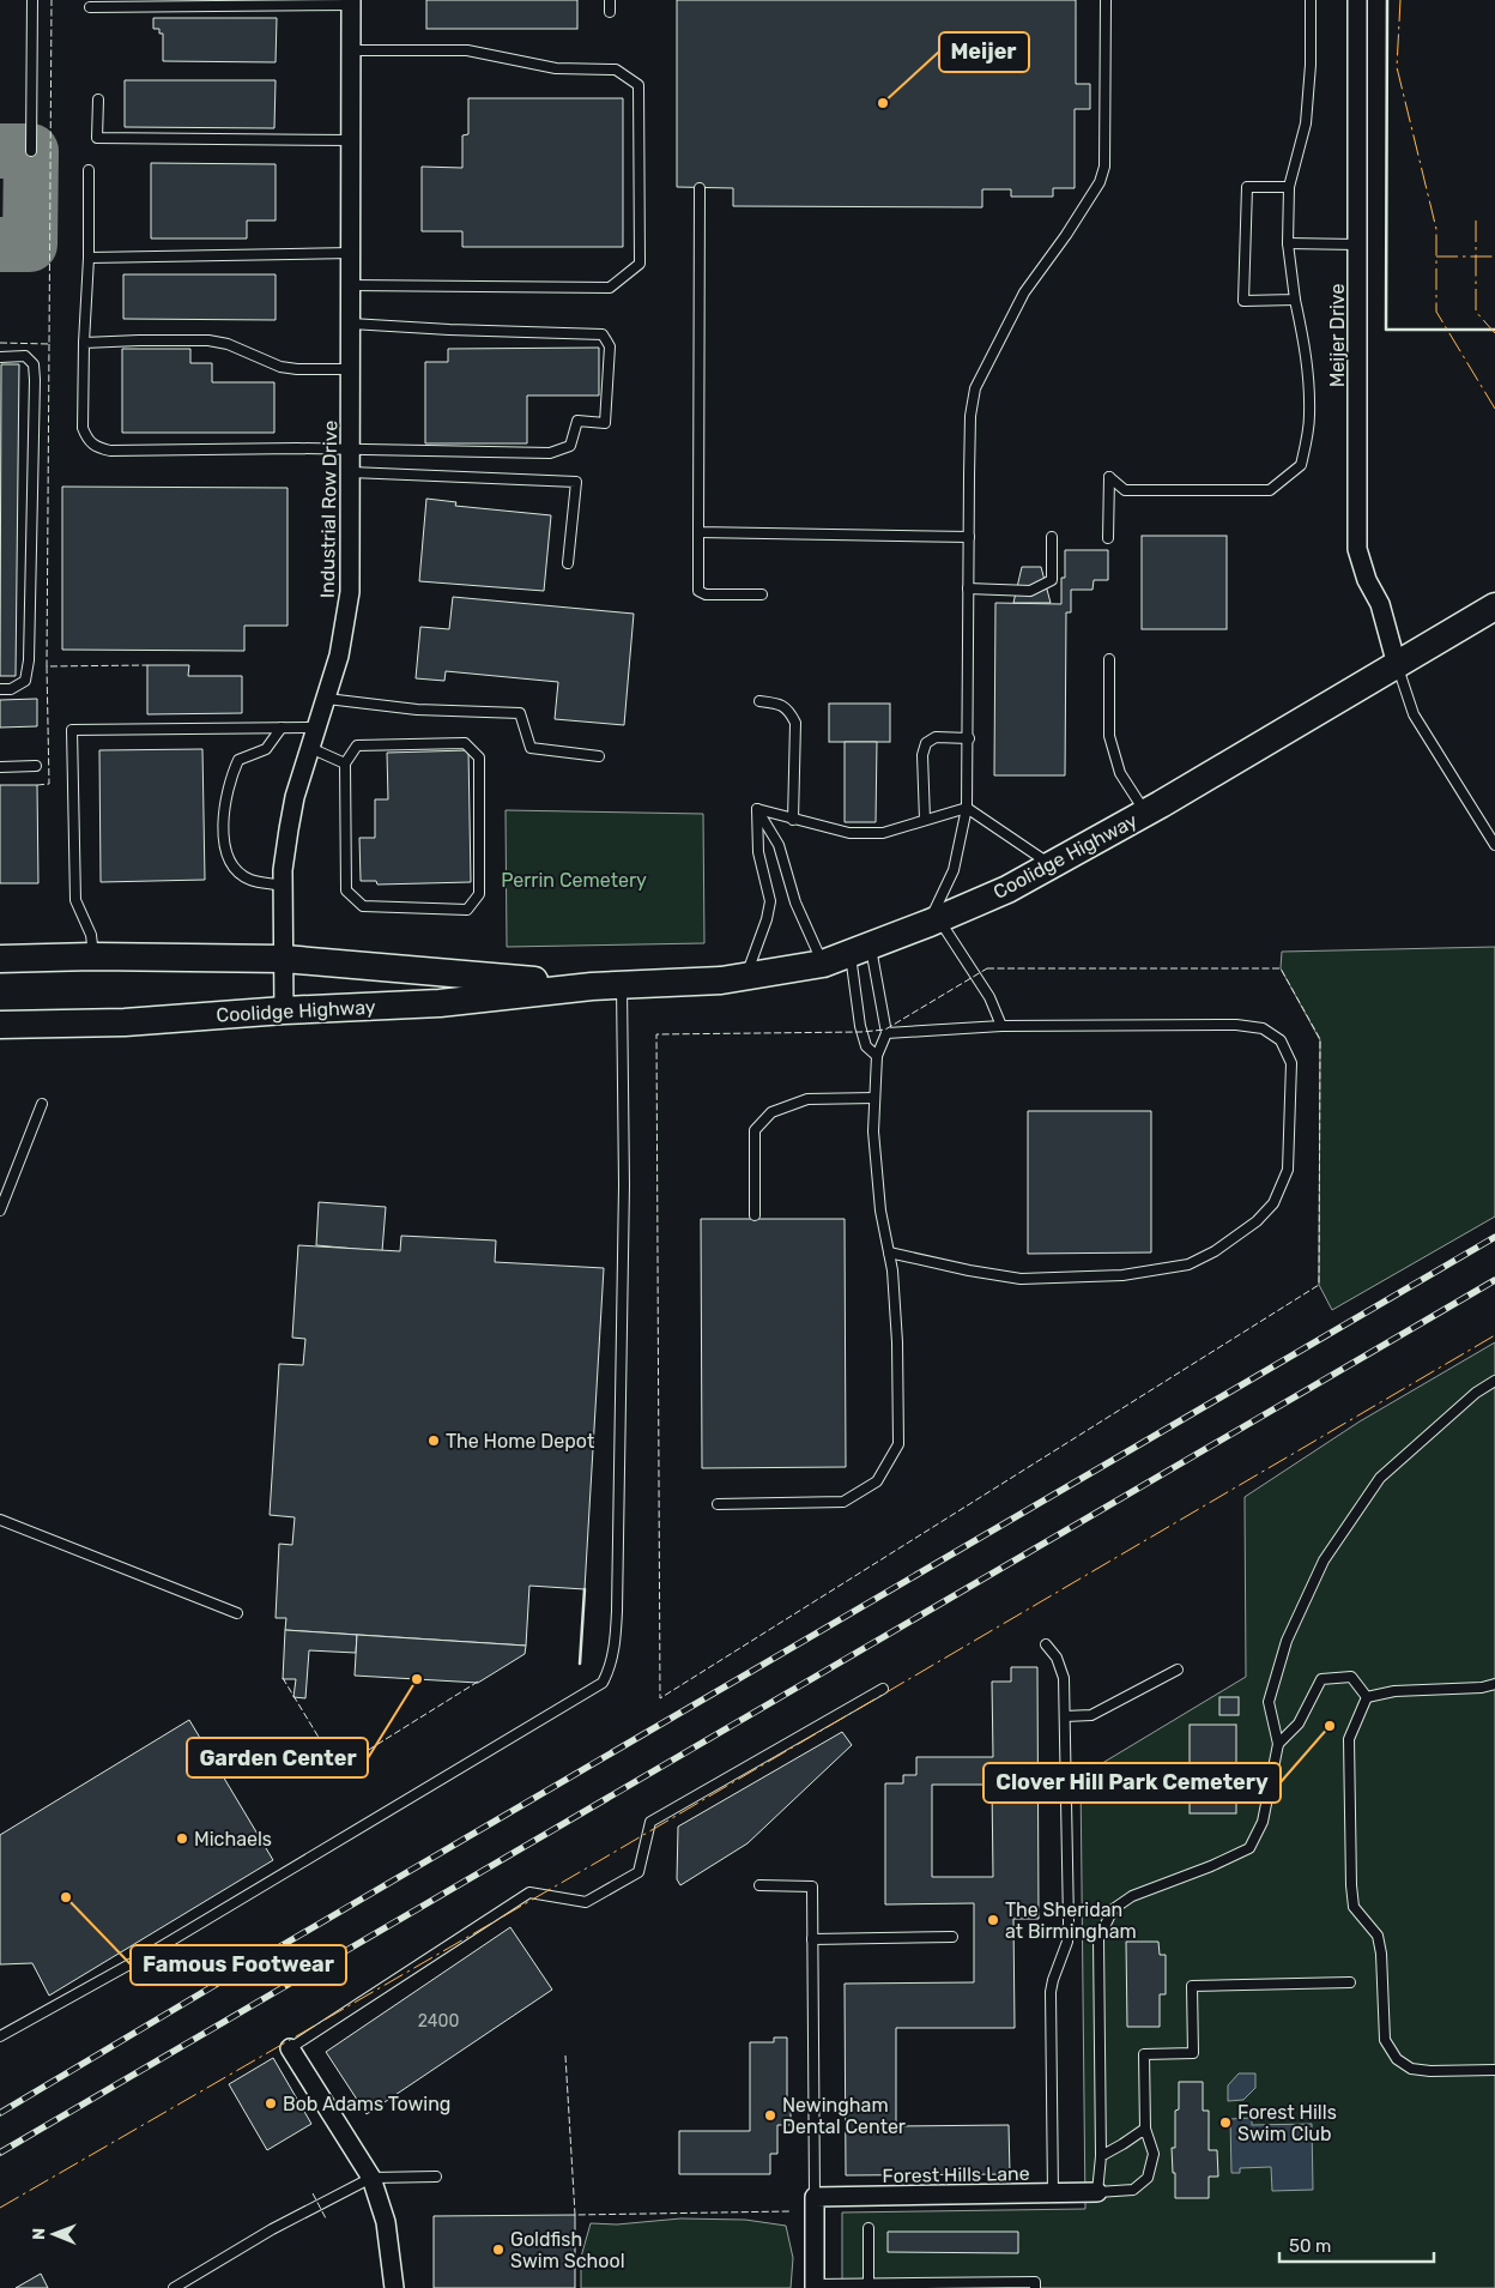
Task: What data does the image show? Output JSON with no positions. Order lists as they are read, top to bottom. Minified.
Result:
{"streets":{"main road":["Coolidge Highway"],"street":["Meijer Drive","Industrial Row Drive","Forest Hills Lane"]},"crossings":[["Meijer Drive","Coolidge Highway"],["Industrial Row Drive","Coolidge Highway"]],"parks":["Perrin Cemetery"],"places":["Meijer","The Home Depot","Garden Center","Clover Hill Park Cemetery","Michaels","Famous Footwear","The Sheridan at Birmingham","Bob Adams Towing","Newingham Dental Center","Forest Hills Swim Club","Goldfish Swim School"],"house_numbers":["2400"],"scale_bar":"50 m","north":"left"}
